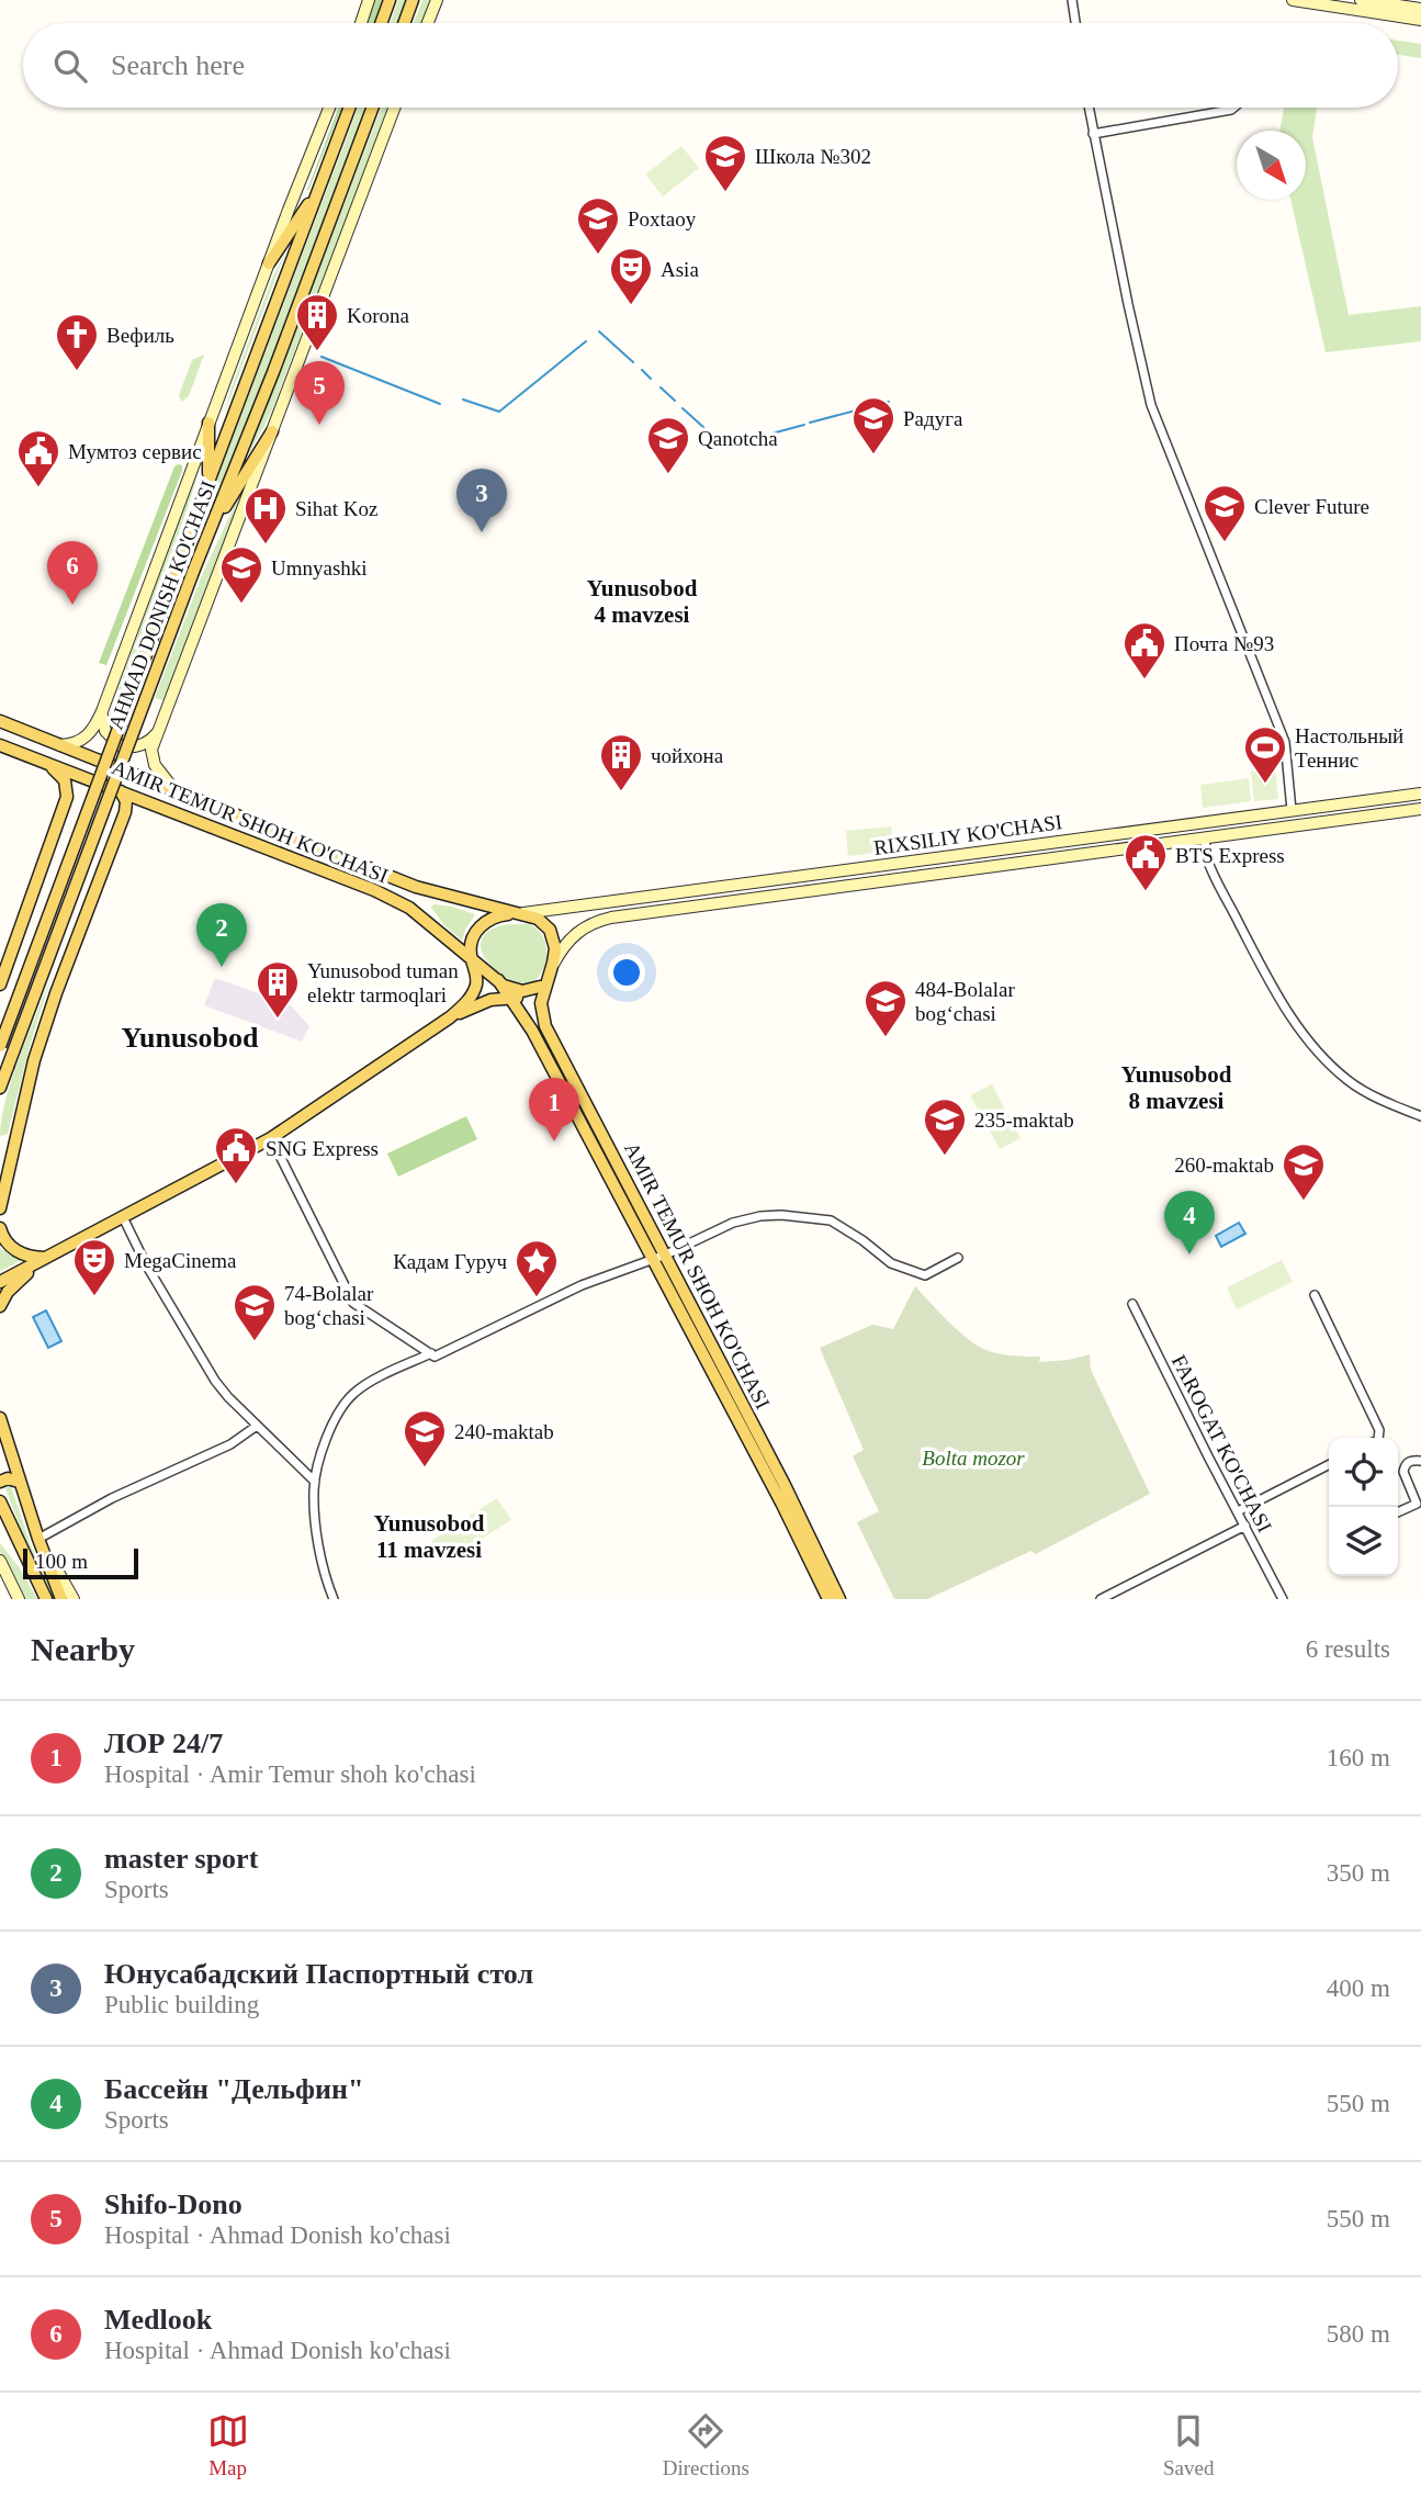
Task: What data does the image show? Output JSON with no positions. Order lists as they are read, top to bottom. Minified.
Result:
{"streets":{"main road":["AHMAD DONISH KO'CHASI","AMIR TEMUR SHOH KO'CHASI","RIXSILIY KO'CHASI"],"street":["FAROGAT KO'CHASI"]},"crossings":[["AHMAD DONISH KO'CHASI","AMIR TEMUR SHOH KO'CHASI"],["AMIR TEMUR SHOH KO'CHASI","RIXSILIY KO'CHASI"]],"districts":["Yunusobod 4 mavzesi","Yunusobod","Yunusobod 8 mavzesi","Yunusobod 11 mavzesi"],"parks":["Bolta mozor"],"places":{"school or university":["Школа №302","Poxtaoy","Радуга","Qanotcha","Clever Future","Umnyashki","484-Bolalar bogʻchasi","235-maktab","260-maktab","74-Bolalar bogʻchasi","240-maktab"],"theatre":["Asia","MegaCinema"],"building":["Korona","чойхона","Yunusobod tuman elektr tarmoqlari"],"church":["Вефиль"],"public building":["Мумтоз сервис","Почта №93","BTS Express","SNG Express"],"hospital":["Sihat Koz"],"sports":["Настольный Теннис"],"place":["Кадам Гуруч"]},"scale_bar":"100 m","north":"bottom right","page":{"search":"Search here","pins":["5","3","6","2","1","4"],"scale":"100 m","heading":["Nearby","6 results"],"list":[{"mark":"1","name":"ЛОР 24/7","note":"Hospital · Amir Temur shoh ko'chasi","value":"160 m"},{"mark":"2","name":"master sport","note":"Sports","value":"350 m"},{"mark":"3","name":"Юнусабадский Паспортный стол","note":"Public building","value":"400 m"},{"mark":"4","name":"Бассейн \"Дельфин\"","note":"Sports","value":"550 m"},{"mark":"5","name":"Shifo-Dono","note":"Hospital · Ahmad Donish ko'chasi","value":"550 m"},{"mark":"6","name":"Medlook","note":"Hospital · Ahmad Donish ko'chasi","value":"580 m"}],"nav":["Map","Directions","Saved"]}}
